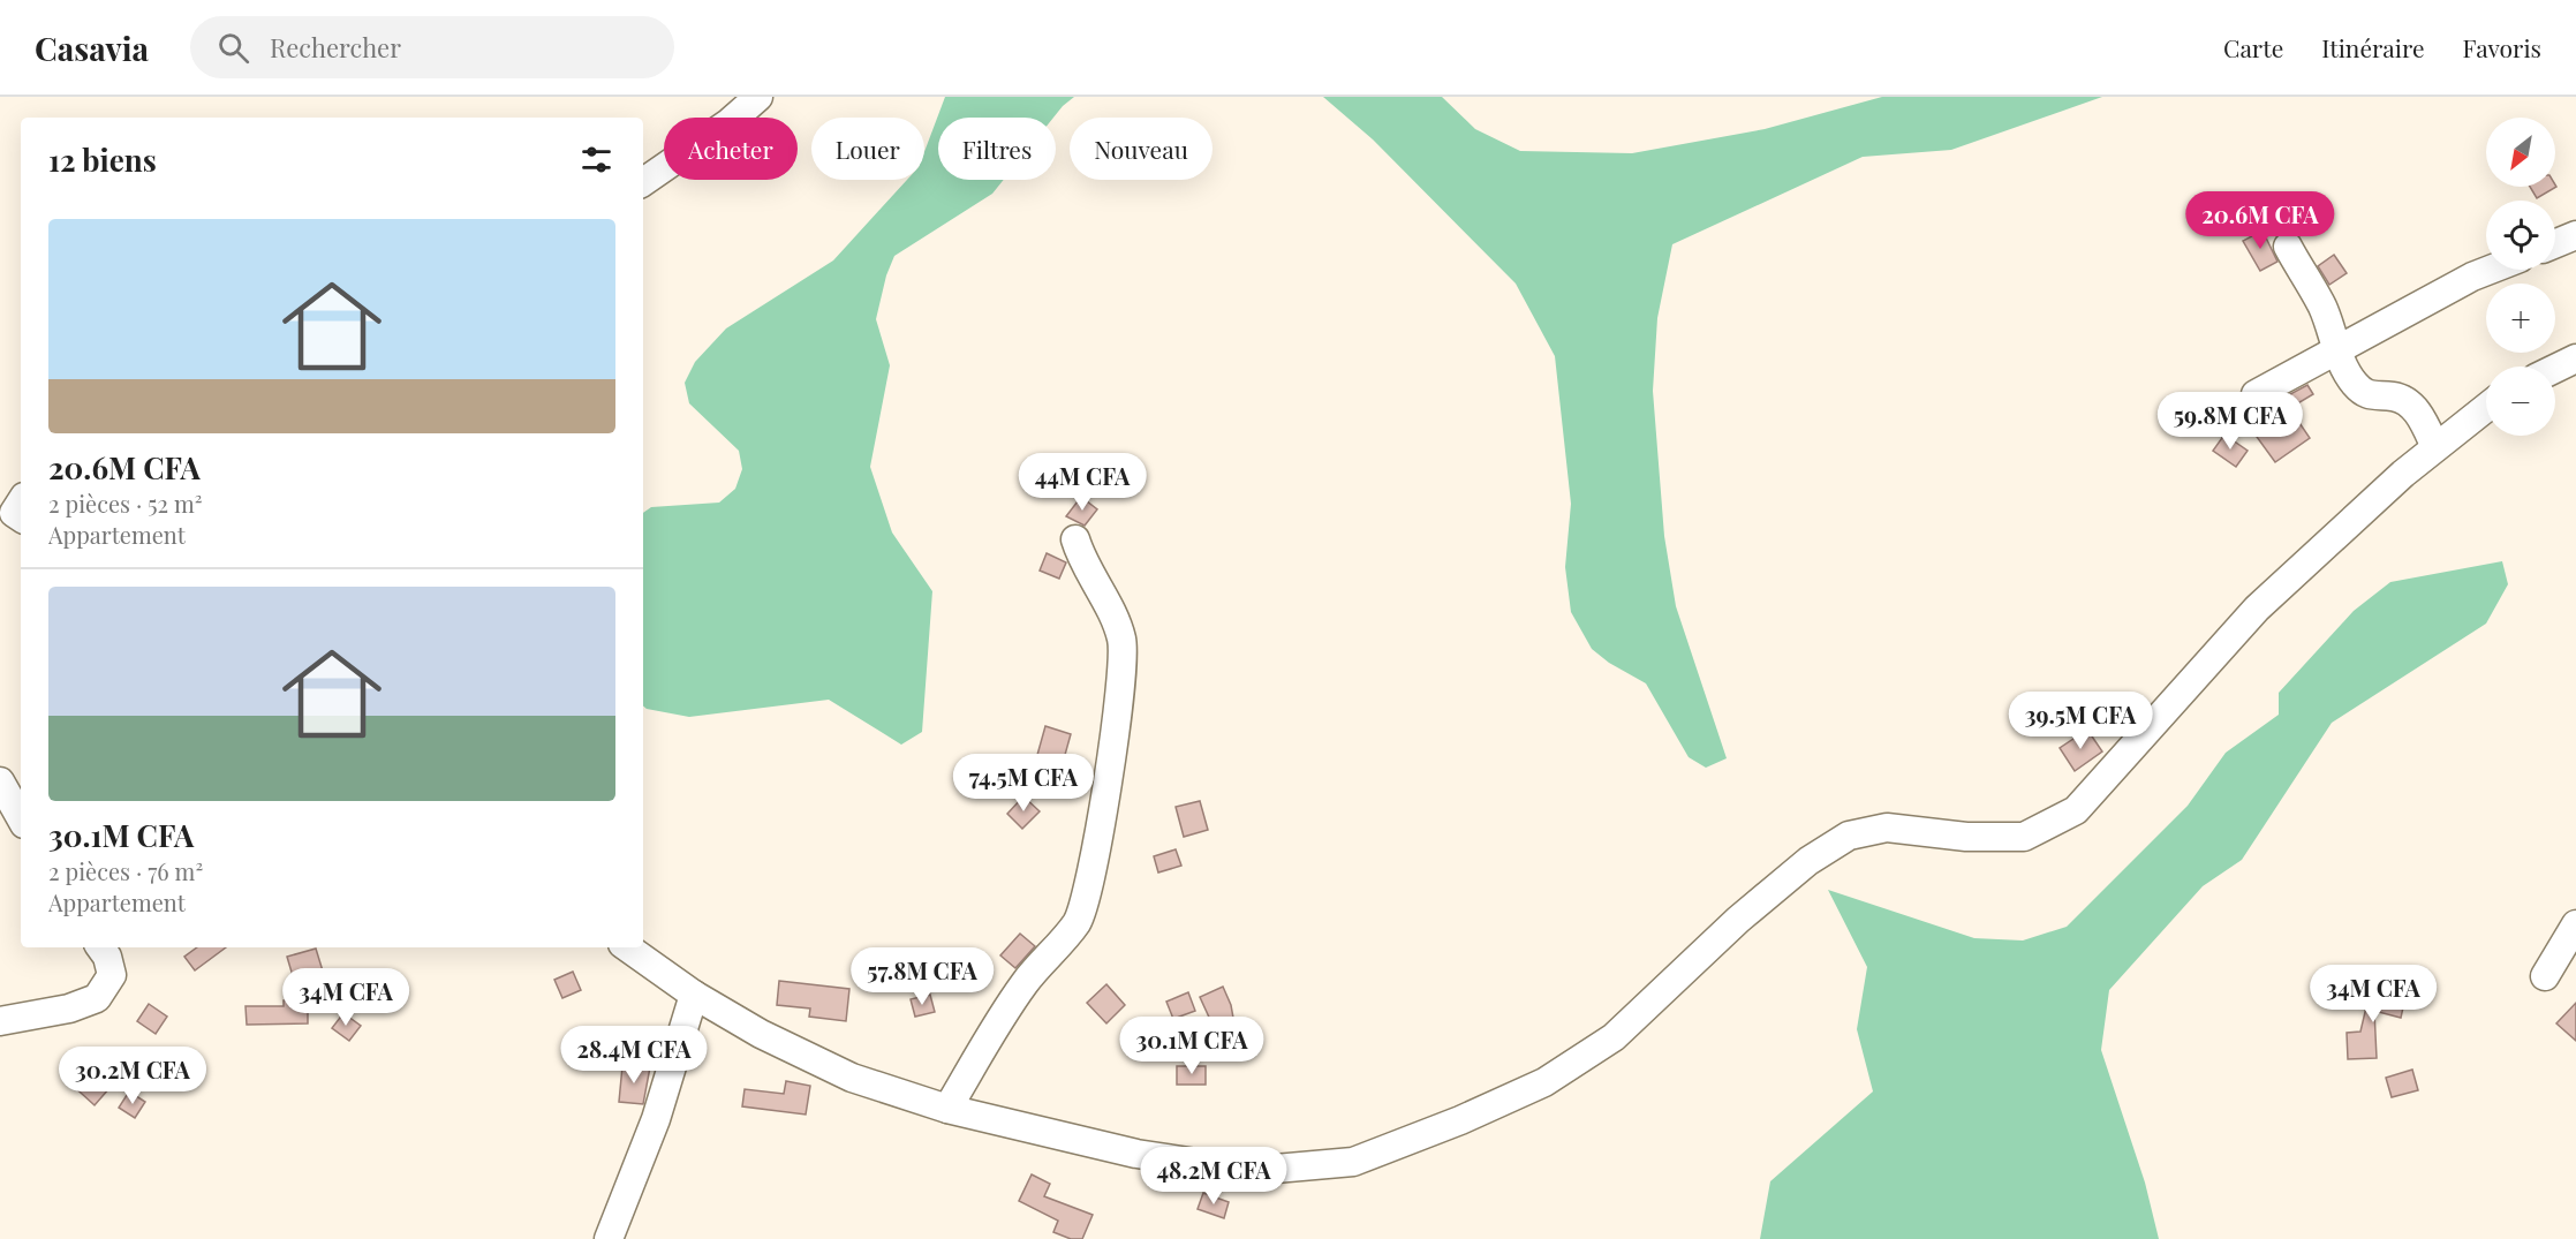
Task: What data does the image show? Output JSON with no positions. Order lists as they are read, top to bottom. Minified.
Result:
{"north":"bottom left","page":{"header":"Casavia","search":"Rechercher","nav":["Carte","Itinéraire","Favoris"],"map_buttons":["+","−"],"chip":["Acheter","Louer","Filtres","Nouveau"],"heading":"12 biens","price":["20.6M CFA","59.8M CFA","44M CFA","39.5M CFA","74.5M CFA","57.8M CFA","34M CFA","34M CFA","30.1M CFA","28.4M CFA","30.2M CFA","48.2M CFA"],"list":[{"name":"20.6M CFA","note":"2 pièces · 52 m² · Appartement"},{"name":"30.1M CFA","note":"2 pièces · 76 m² · Appartement"}]}}
